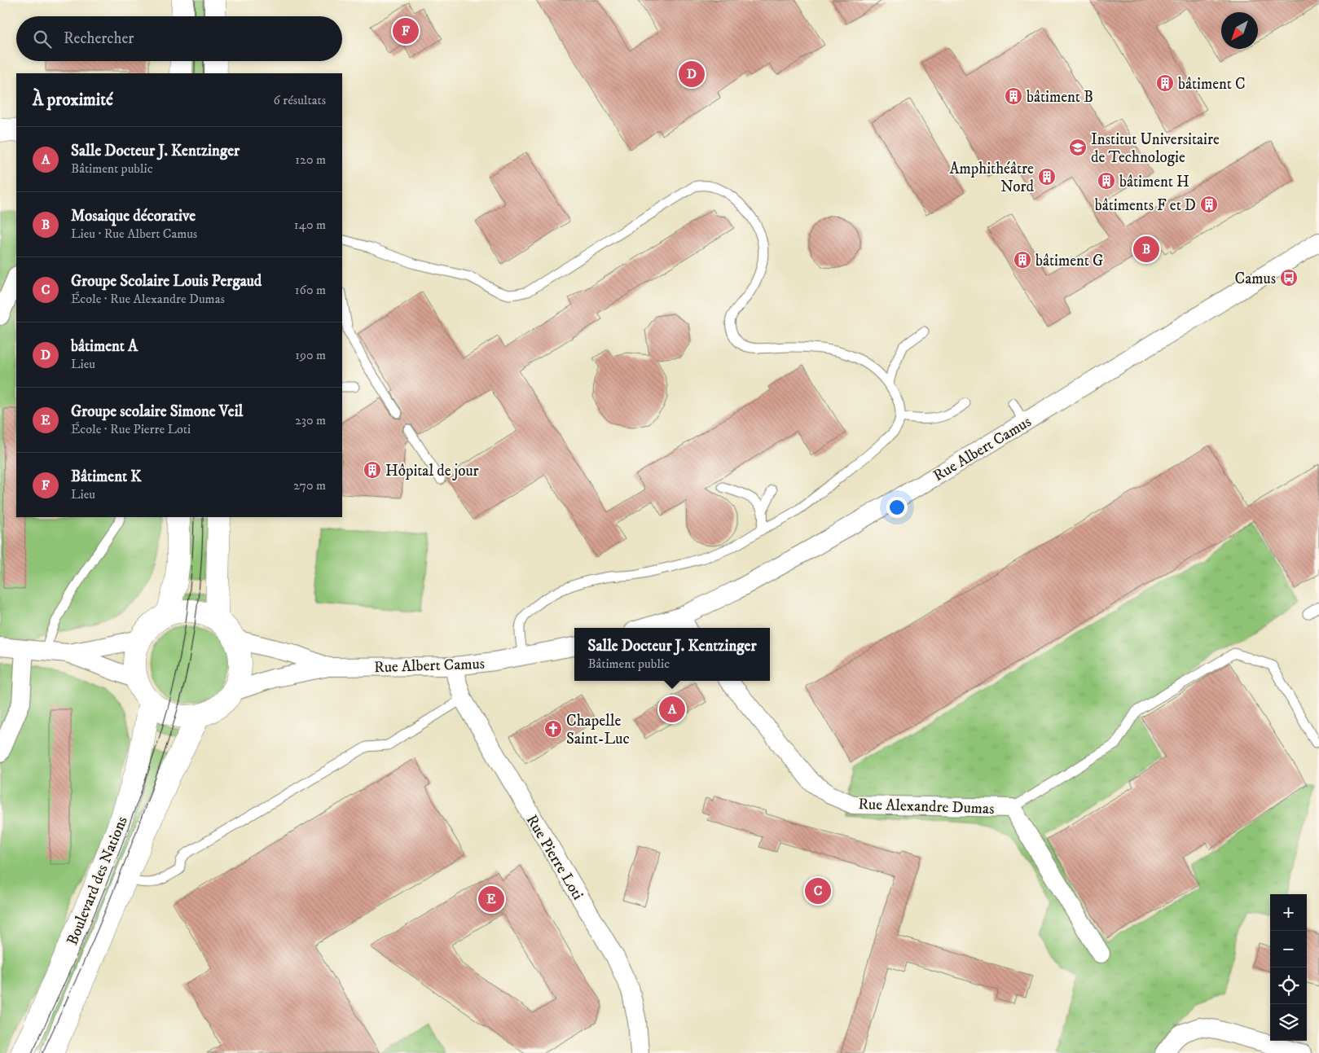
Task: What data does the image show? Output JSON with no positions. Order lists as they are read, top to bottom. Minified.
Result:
{"streets":{"main road":["Boulevard des Nations"],"street":["Rue Albert Camus","Rue Alexandre Dumas","Rue Pierre Loti"]},"crossings":[["Rue Albert Camus","Rue Pierre Loti"],["Rue Albert Camus","Boulevard des Nations"]],"places":{"building":["bâtiment C","bâtiment B","Amphithéâtre Nord","bâtiment H","bâtiments F et D","bâtiment G","Hôpital de jour"],"school or university":["Institut Universitaire de Technologie"],"bus stop":["Camus"],"church":["Chapelle Saint-Luc"]},"north":"bottom left","page":{"pins":["F","D","B","A","C","E"],"search":"Rechercher","heading":["À proximité","6 résultats"],"list":[{"mark":"A","name":"Salle Docteur J. Kentzinger","note":"Bâtiment public","value":"120 m"},{"mark":"B","name":"Mosaique décorative","note":"Lieu · Rue Albert Camus","value":"140 m"},{"mark":"C","name":"Groupe Scolaire Louis Pergaud","note":"École · Rue Alexandre Dumas","value":"160 m"},{"mark":"D","name":"bâtiment A","note":"Lieu","value":"190 m"},{"mark":"E","name":"Groupe scolaire Simone Veil","note":"École · Rue Pierre Loti","value":"230 m"},{"mark":"F","name":"Bâtiment K","note":"Lieu","value":"270 m"}],"popup":["Salle Docteur J. Kentzinger","Bâtiment public"],"map_buttons":["+","−"]}}
